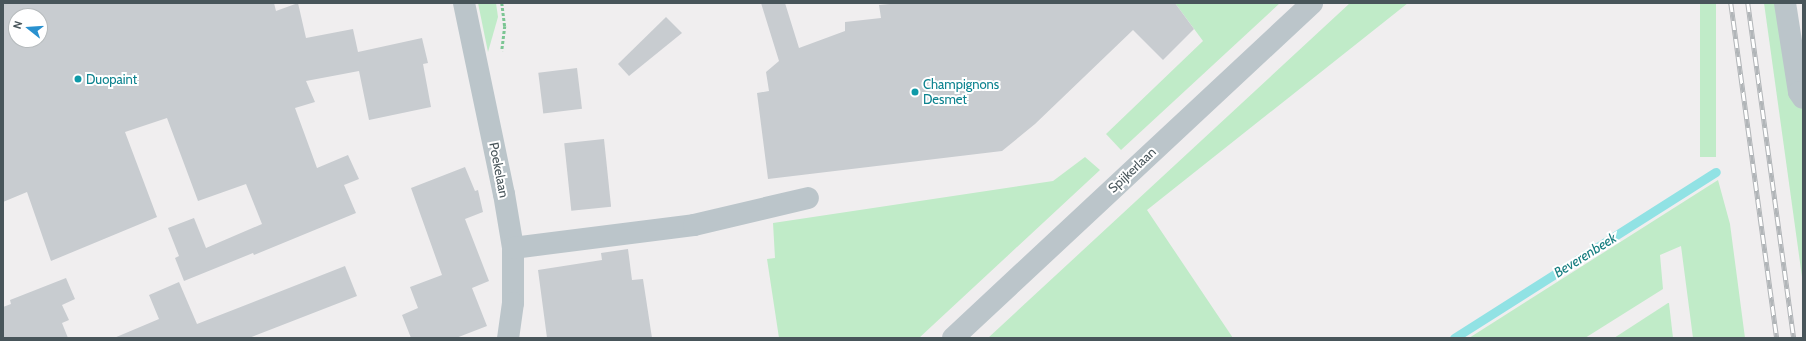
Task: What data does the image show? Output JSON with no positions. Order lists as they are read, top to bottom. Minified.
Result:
{"streets":{"street":["Poekelaan","Spijkerlaan"]},"water":["Beverenbeek"],"places":["Duopaint","Champignons Desmet"],"north":"left"}
